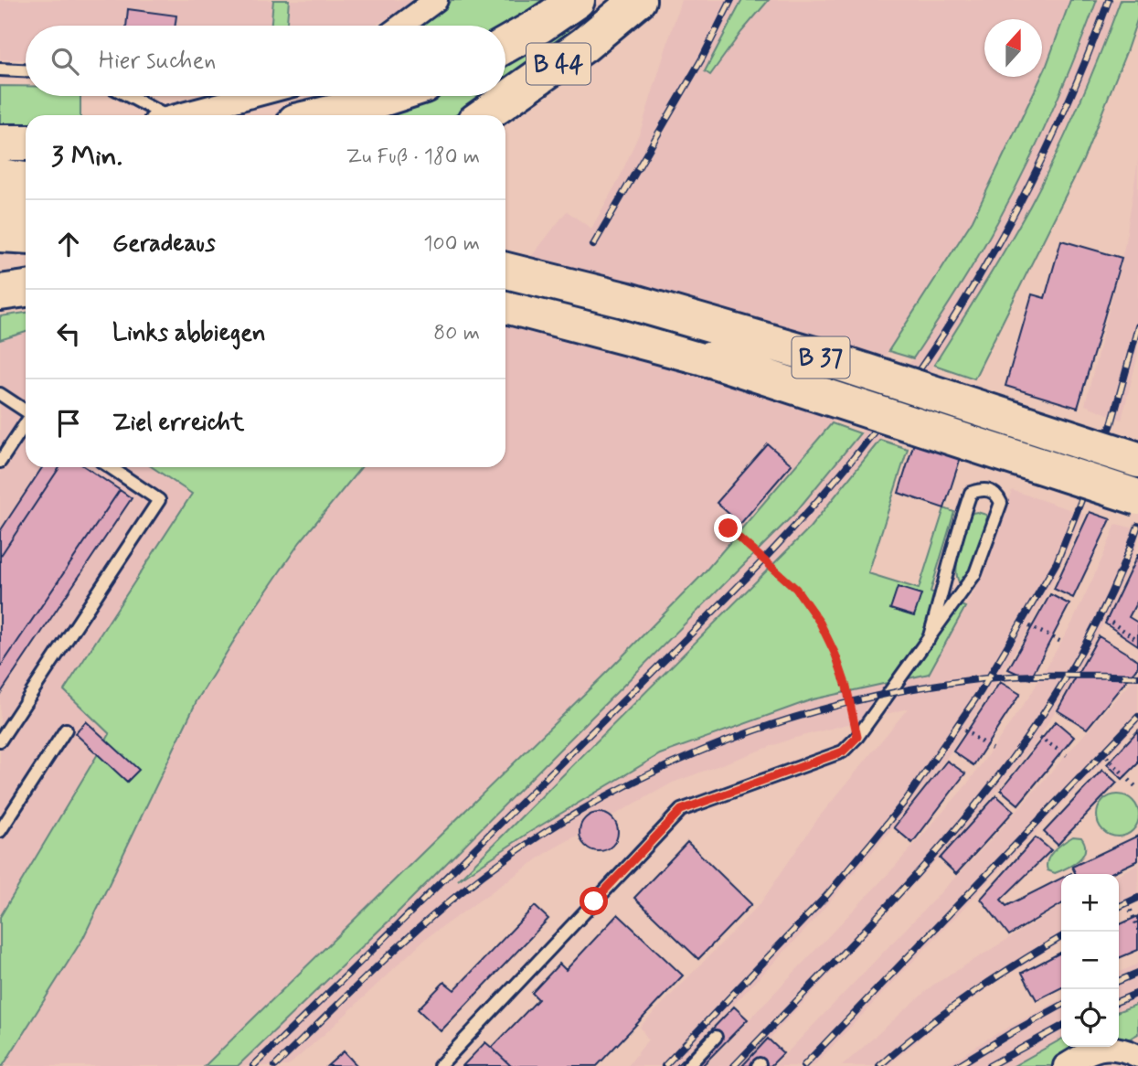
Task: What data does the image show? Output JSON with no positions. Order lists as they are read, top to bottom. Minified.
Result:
{"streets":{"highway":["B 44","B 37"]},"north":"top","page":{"search":"Hier suchen","heading":["3 Min.","Zu Fuß · 180 m"],"list":[["Geradeaus","100 m"],["Links abbiegen","80 m"],"Ziel erreicht"],"map_buttons":["+","−"]}}
